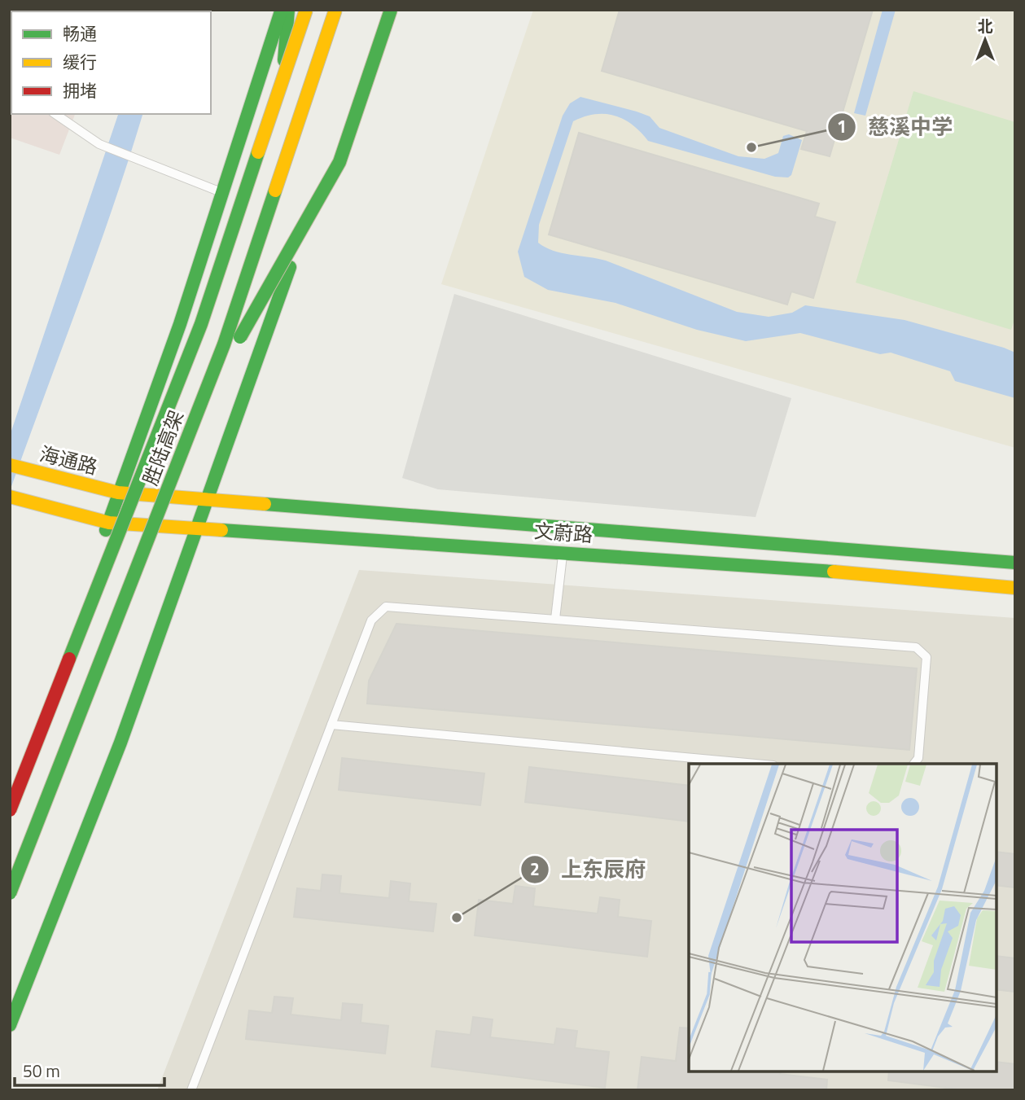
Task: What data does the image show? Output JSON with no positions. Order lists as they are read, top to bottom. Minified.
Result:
{"streets":{"main road":["胜陆高架","海通路","文蔚路"]},"crossings":[["海通路","文蔚路"]],"places":["慈溪中学","上东辰府"],"legend":["畅通","缓行","拥堵"],"scale_bar":"50 m","north":"top"}
